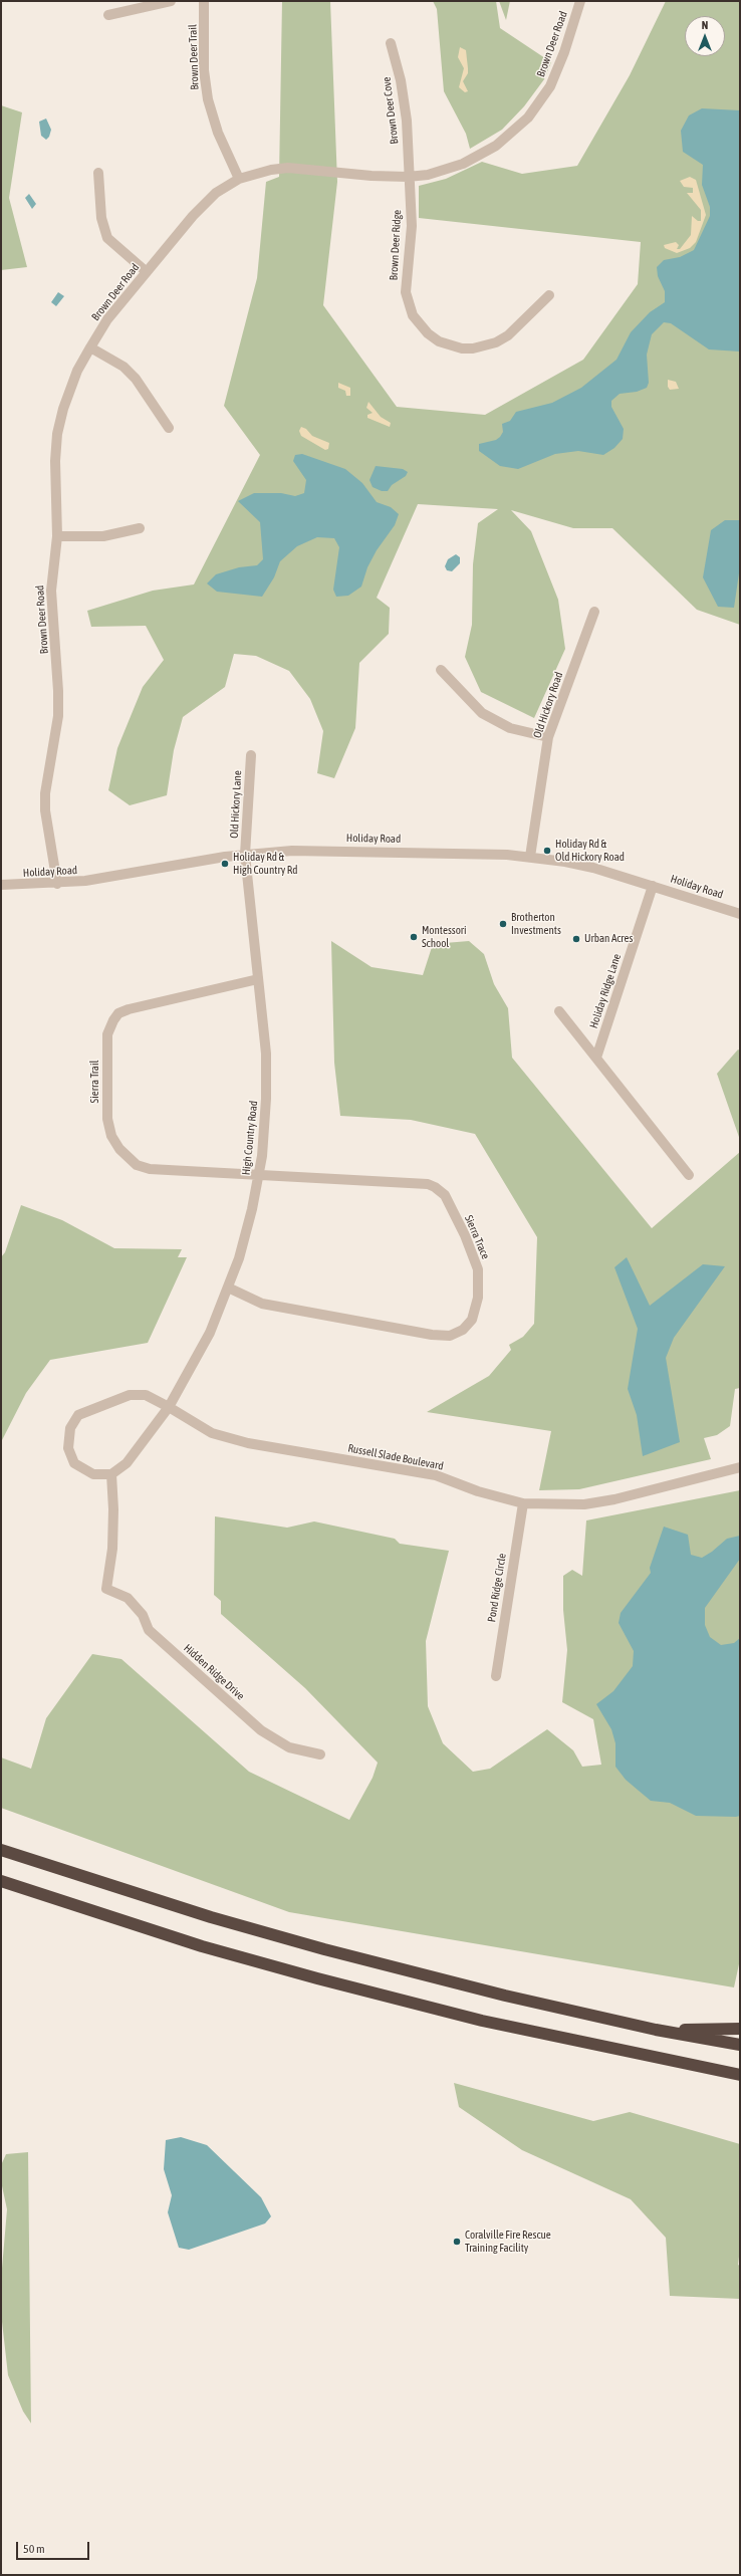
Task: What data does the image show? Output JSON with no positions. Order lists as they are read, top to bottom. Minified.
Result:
{"streets":{"street":["Brown Deer Road","Brown Deer Trail","Brown Deer Cove","Brown Deer Ridge","Old Hickory Road","Old Hickory Lane","Holiday Road","Holiday Ridge Lane","Sierra Trail","High Country Road","Sierra Trace","Russell Slade Boulevard","Pond Ridge Circle","Hidden Ridge Drive"]},"crossings":[["Brown Deer Road","Brown Deer Trail"],["Brown Deer Road","Brown Deer Cove"],["Brown Deer Road","Brown Deer Ridge"],["Brown Deer Road","Holiday Road"],["Brown Deer Cove","Brown Deer Ridge"],["Old Hickory Road","Holiday Road"],["Old Hickory Lane","Holiday Road"],["Old Hickory Lane","High Country Road"],["Holiday Road","Holiday Ridge Lane"],["Holiday Road","High Country Road"],["Sierra Trail","High Country Road"],["Sierra Trail","Sierra Trace"],["High Country Road","Sierra Trace"],["High Country Road","Russell Slade Boulevard"],["High Country Road","Hidden Ridge Drive"],["Russell Slade Boulevard","Pond Ridge Circle"],["Russell Slade Boulevard","Hidden Ridge Drive"]],"places":["Holiday Rd & Old Hickory Road","Holiday Rd & High Country Rd","Brotherton Investments","Montessori School","Urban Acres","Coralville Fire Rescue Training Facility"],"scale_bar":"50 m","north":"top"}
